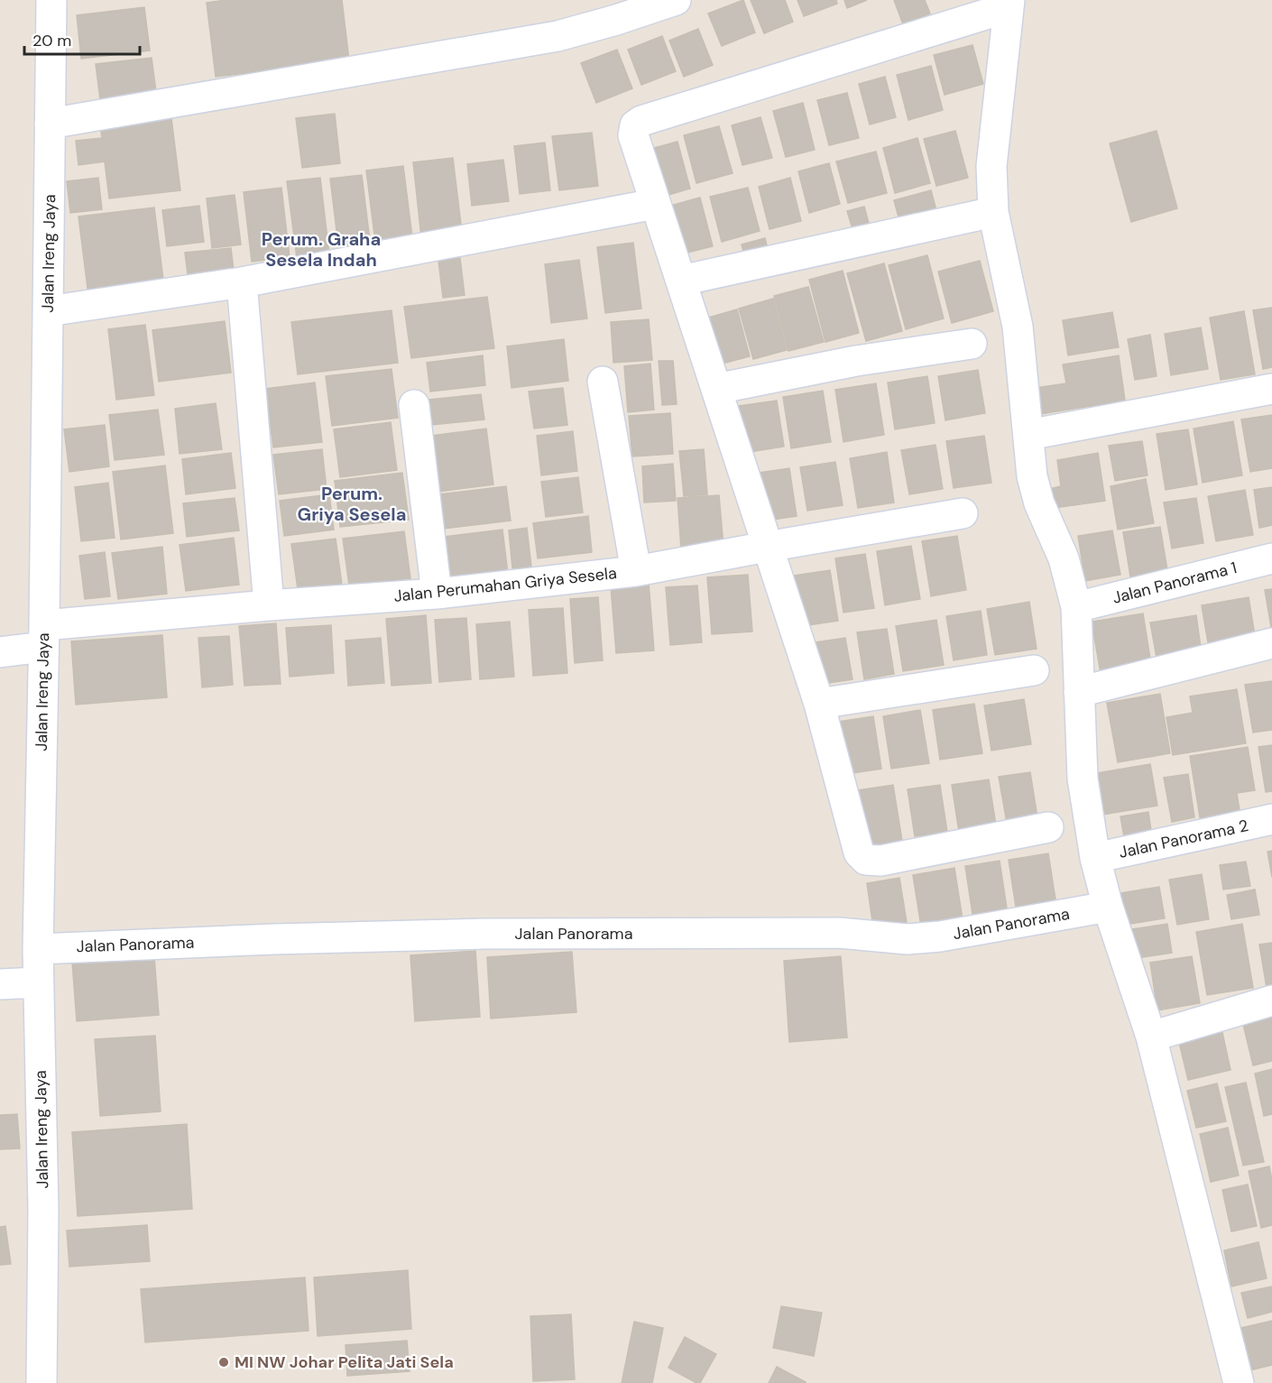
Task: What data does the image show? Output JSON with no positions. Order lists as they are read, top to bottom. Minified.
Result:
{"streets":{"street":["Jalan Ireng Jaya","Jalan Panorama 1","Jalan Perumahan Griya Sesela","Jalan Panorama 2","Jalan Panorama"]},"crossings":[["Jalan Ireng Jaya","Jalan Perumahan Griya Sesela"],["Jalan Ireng Jaya","Jalan Panorama"]],"districts":["Perum. Graha Sesela Indah","Perum. Griya Sesela"],"places":["MI NW Johar Pelita Jati Sela"],"scale_bar":"20 m"}
